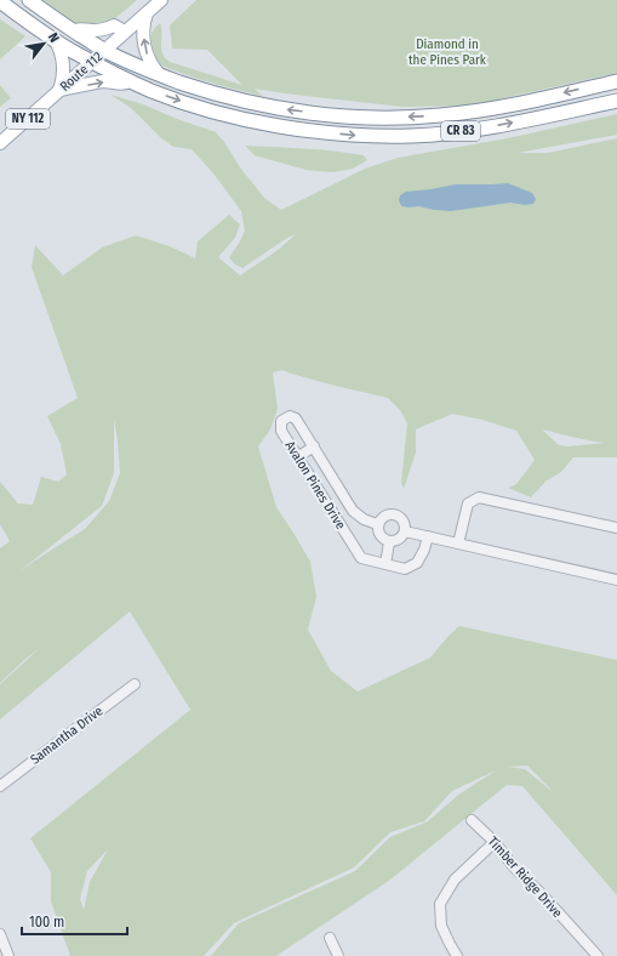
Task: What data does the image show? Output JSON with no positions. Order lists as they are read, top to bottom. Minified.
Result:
{"streets":{"highway":["CR 83"],"main road":["Route 112","NY 112"],"street":["Avalon Pines Drive","Samantha Drive","Timber Ridge Drive"]},"crossings":[["Route 112","CR 83"]],"parks":["Diamond in the Pines Park"],"scale_bar":"100 m","north":"top right"}
